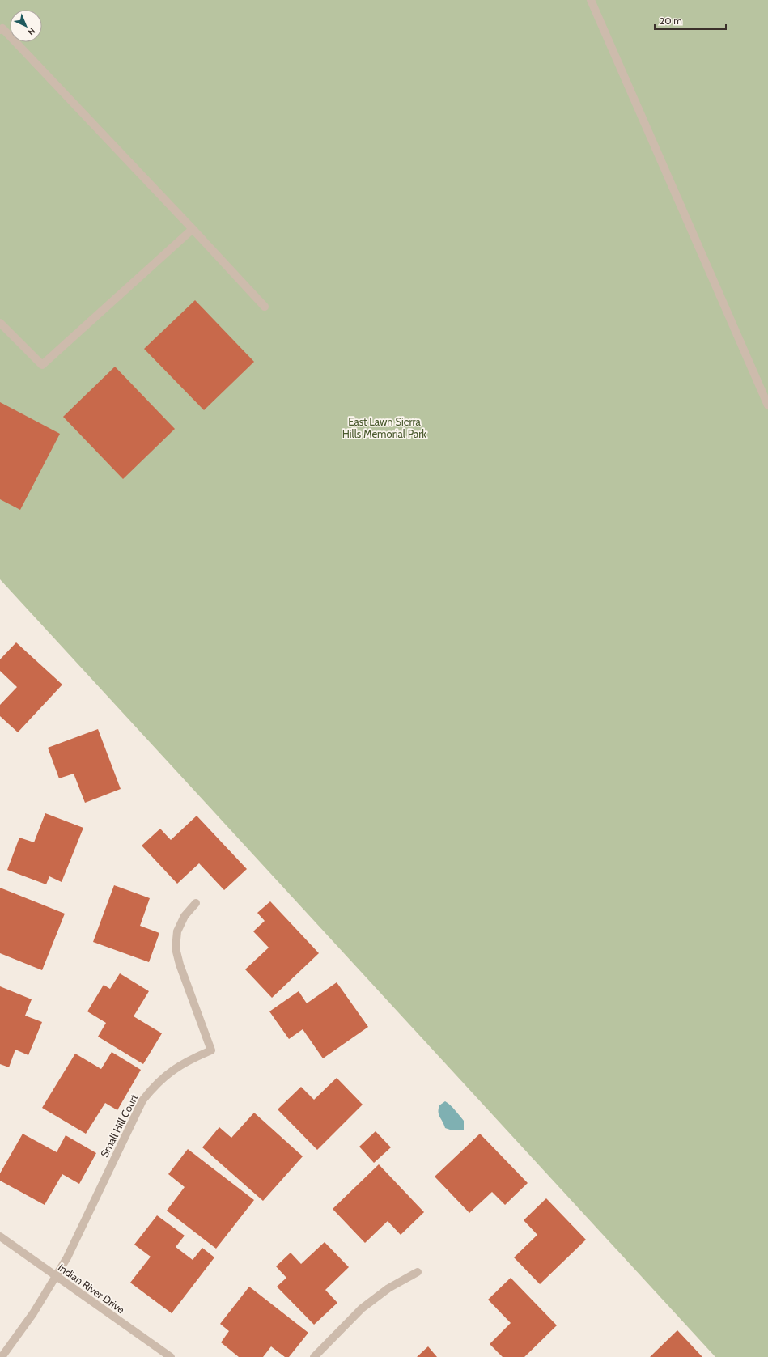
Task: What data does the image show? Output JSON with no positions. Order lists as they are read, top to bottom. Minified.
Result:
{"streets":{"street":["Small Hill Court","Indian River Drive"]},"crossings":[["Small Hill Court","Indian River Drive"]],"parks":["East Lawn Sierra Hills Memorial Park"],"scale_bar":"20 m","north":"bottom right"}
